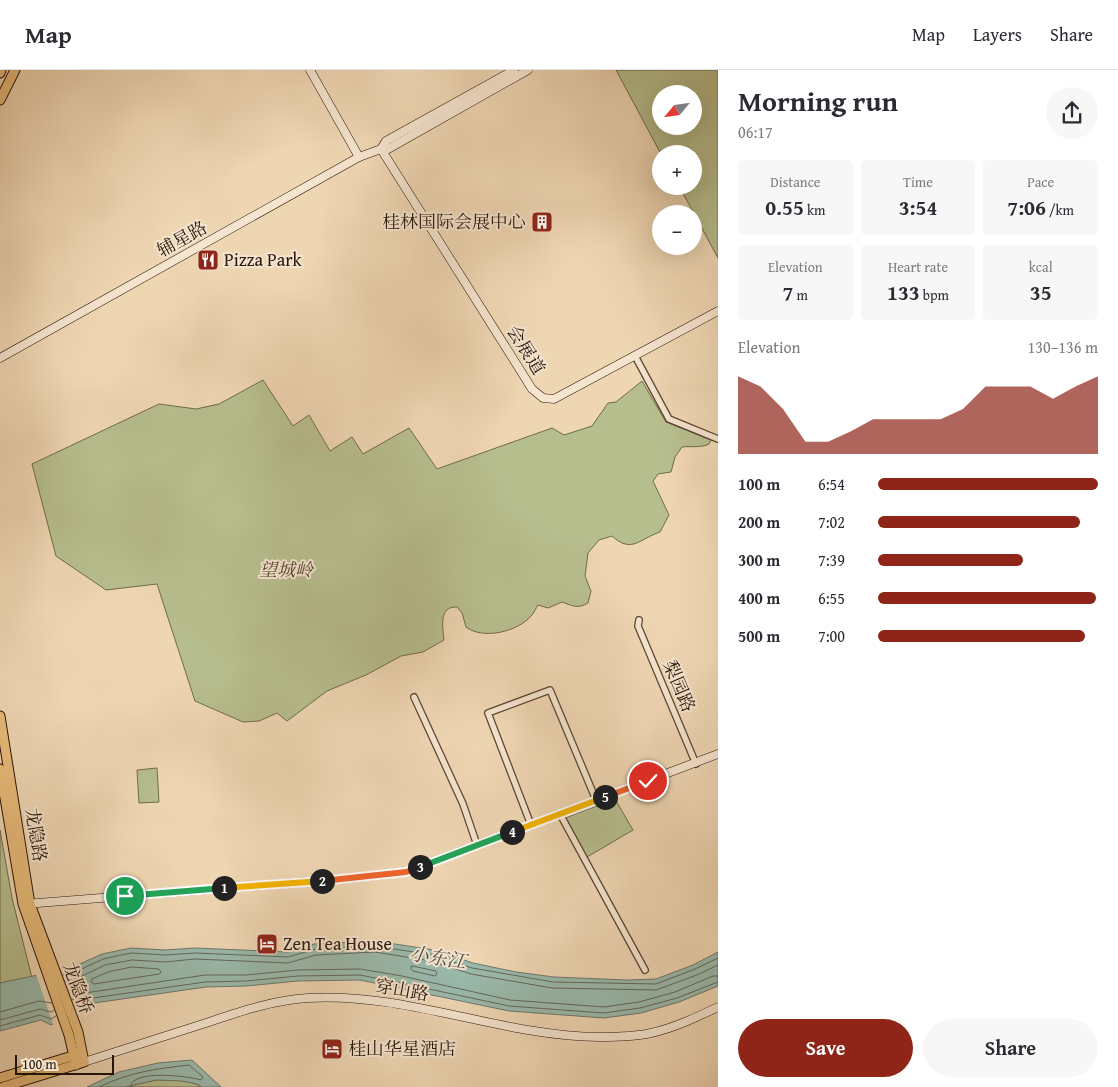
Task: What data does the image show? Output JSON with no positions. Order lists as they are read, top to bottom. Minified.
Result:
{"streets":{"main road":["辅星路","会展道","龙隐路","龙隐桥","穿山路"],"street":["梨园路"]},"crossings":[["辅星路","会展道"],["龙隐路","龙隐桥"],["龙隐桥","穿山路"]],"water":["小东江"],"parks":["望城岭"],"places":{"building":["桂林国际会展中心"],"restaurant":["Pizza Park"],"hotel":["Zen Tea House","桂山华星酒店"]},"scale_bar":"100 m","north":"bottom left","page":{"header":"Map","nav":["Map","Layers","Share"],"heading":["Morning run","06:17"],"map_buttons":["+","−"],"stats":[["Distance","0.55 km"],["Time","3:54"],["Pace","7:06 /km"],["Elevation","7 m"],["Heart rate","133 bpm"],["kcal","35"]],"chart":["Elevation","130–136 m"],"list":[{"name":"100 m","note":"6:54"},{"name":"200 m","note":"7:02"},{"name":"300 m","note":"7:39"},{"name":"400 m","note":"6:55"},{"name":"500 m","note":"7:00"}],"pins":["5","4","3","2","1"],"buttons":["Save","Share"],"scale":"100 m"}}
